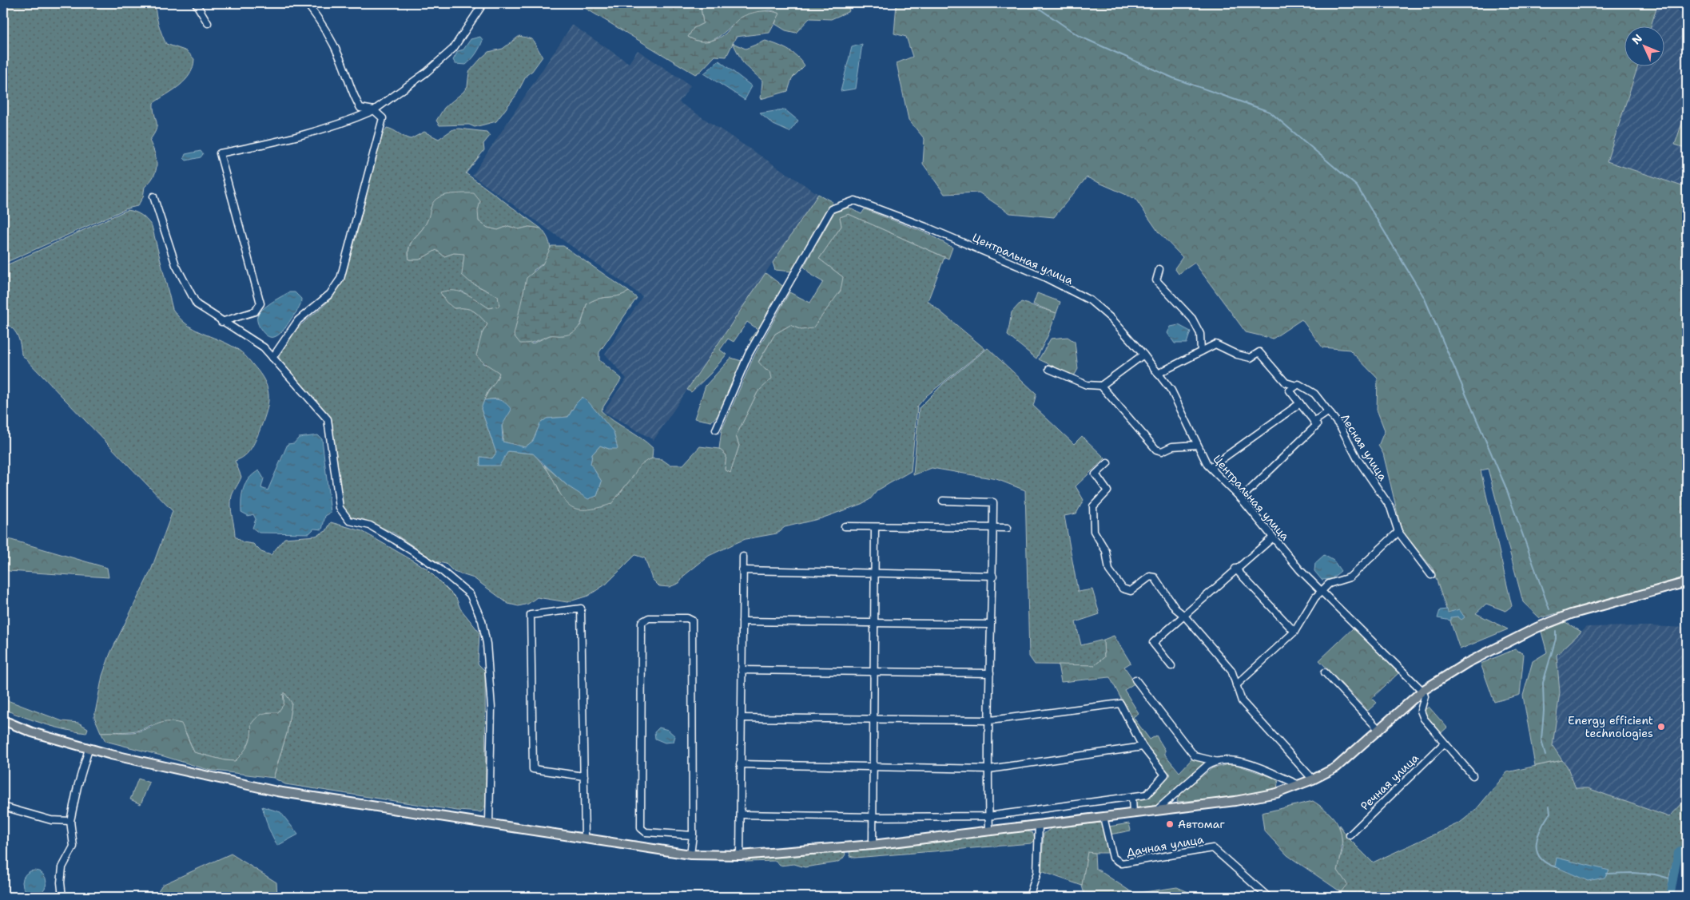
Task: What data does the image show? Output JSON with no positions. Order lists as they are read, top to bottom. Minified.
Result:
{"streets":{"street":["Центральная улица","Лесная улица","Речная улица","Дачная улица"]},"places":["Energy efficient technologies","Автомаг"],"north":"top left"}
